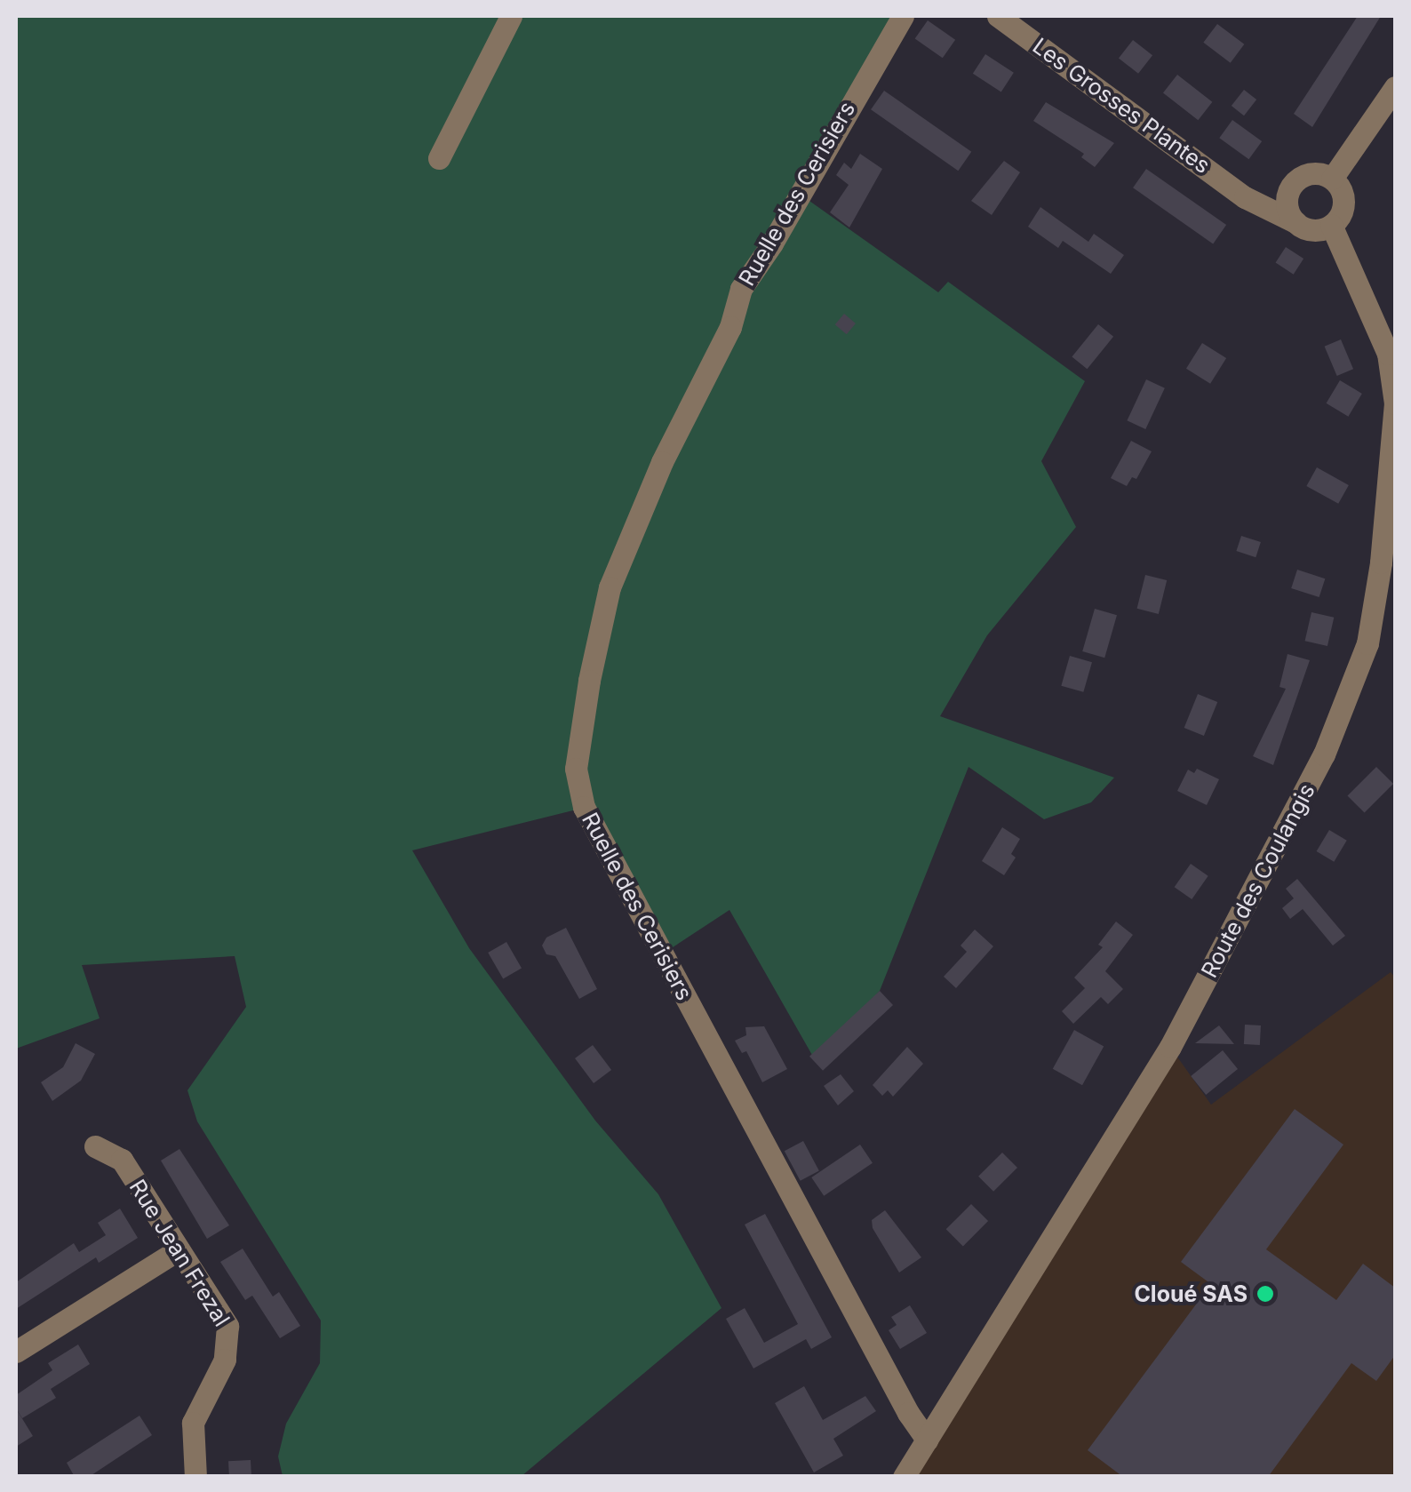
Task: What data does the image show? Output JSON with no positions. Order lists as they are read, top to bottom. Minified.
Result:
{"streets":{"street":["Les Grosses Plantes","Ruelle des Cerisiers","Route des Coulangis","Rue Jean Frezal"]},"crossings":[["Les Grosses Plantes","Route des Coulangis"],["Ruelle des Cerisiers","Route des Coulangis"]],"places":["Cloué SAS"]}
